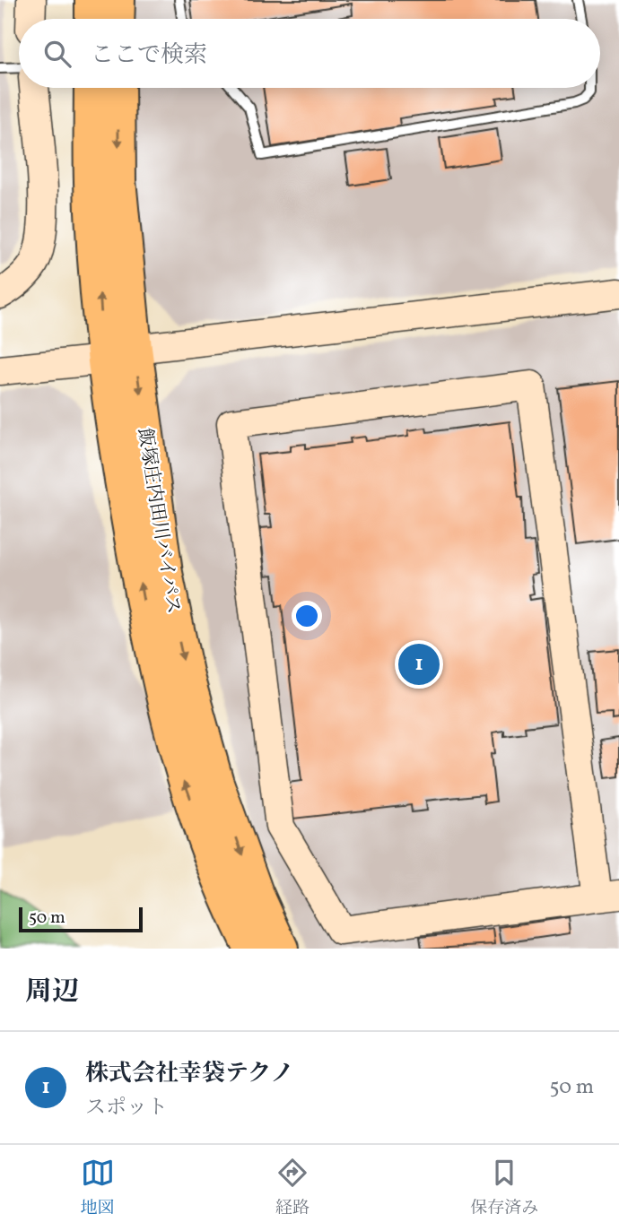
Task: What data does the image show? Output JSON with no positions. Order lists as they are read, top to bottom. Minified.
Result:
{"streets":{"highway":["飯塚庄内田川バイパス"]},"scale_bar":"50 m","page":{"search":"ここで検索","pins":"1","scale":"50 m","heading":"周辺","list":[{"mark":"1","name":"株式会社幸袋テクノ","note":"スポット","value":"50 m"}],"nav":["地図","経路","保存済み"]}}
